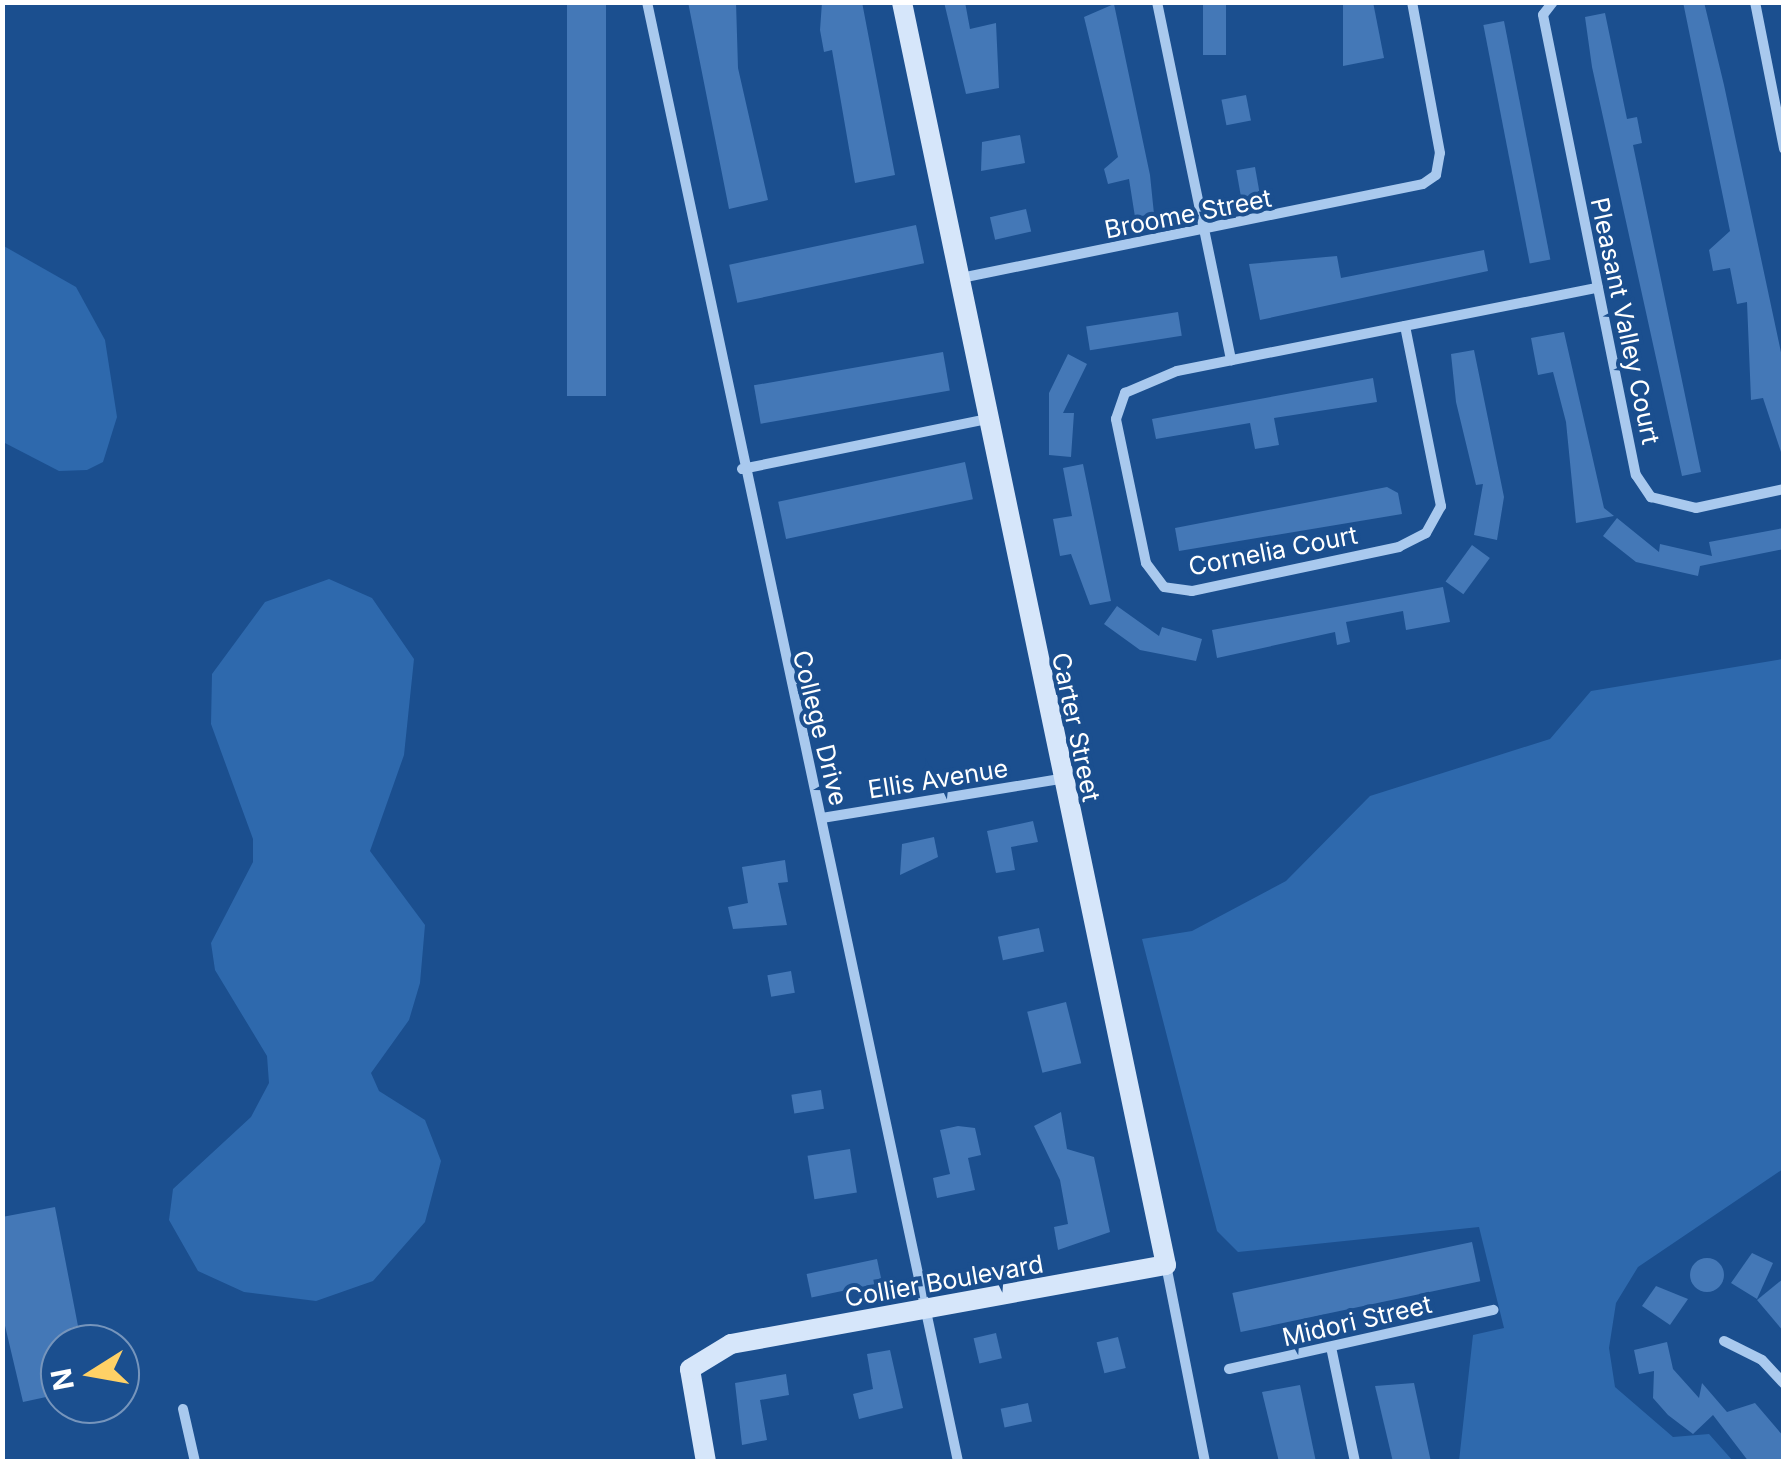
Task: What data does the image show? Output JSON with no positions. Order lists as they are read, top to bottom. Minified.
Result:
{"streets":{"street":["Broome Street","Pleasant Valley Court","Cornelia Court","Carter Street","College Drive","Ellis Avenue","Collier Boulevard","Midori Street"]},"crossings":[["Broome Street","Carter Street"],["Pleasant Valley Court","Cornelia Court"],["Carter Street","Ellis Avenue"],["Carter Street","Collier Boulevard"],["College Drive","Ellis Avenue"],["College Drive","Collier Boulevard"]],"north":"left"}
